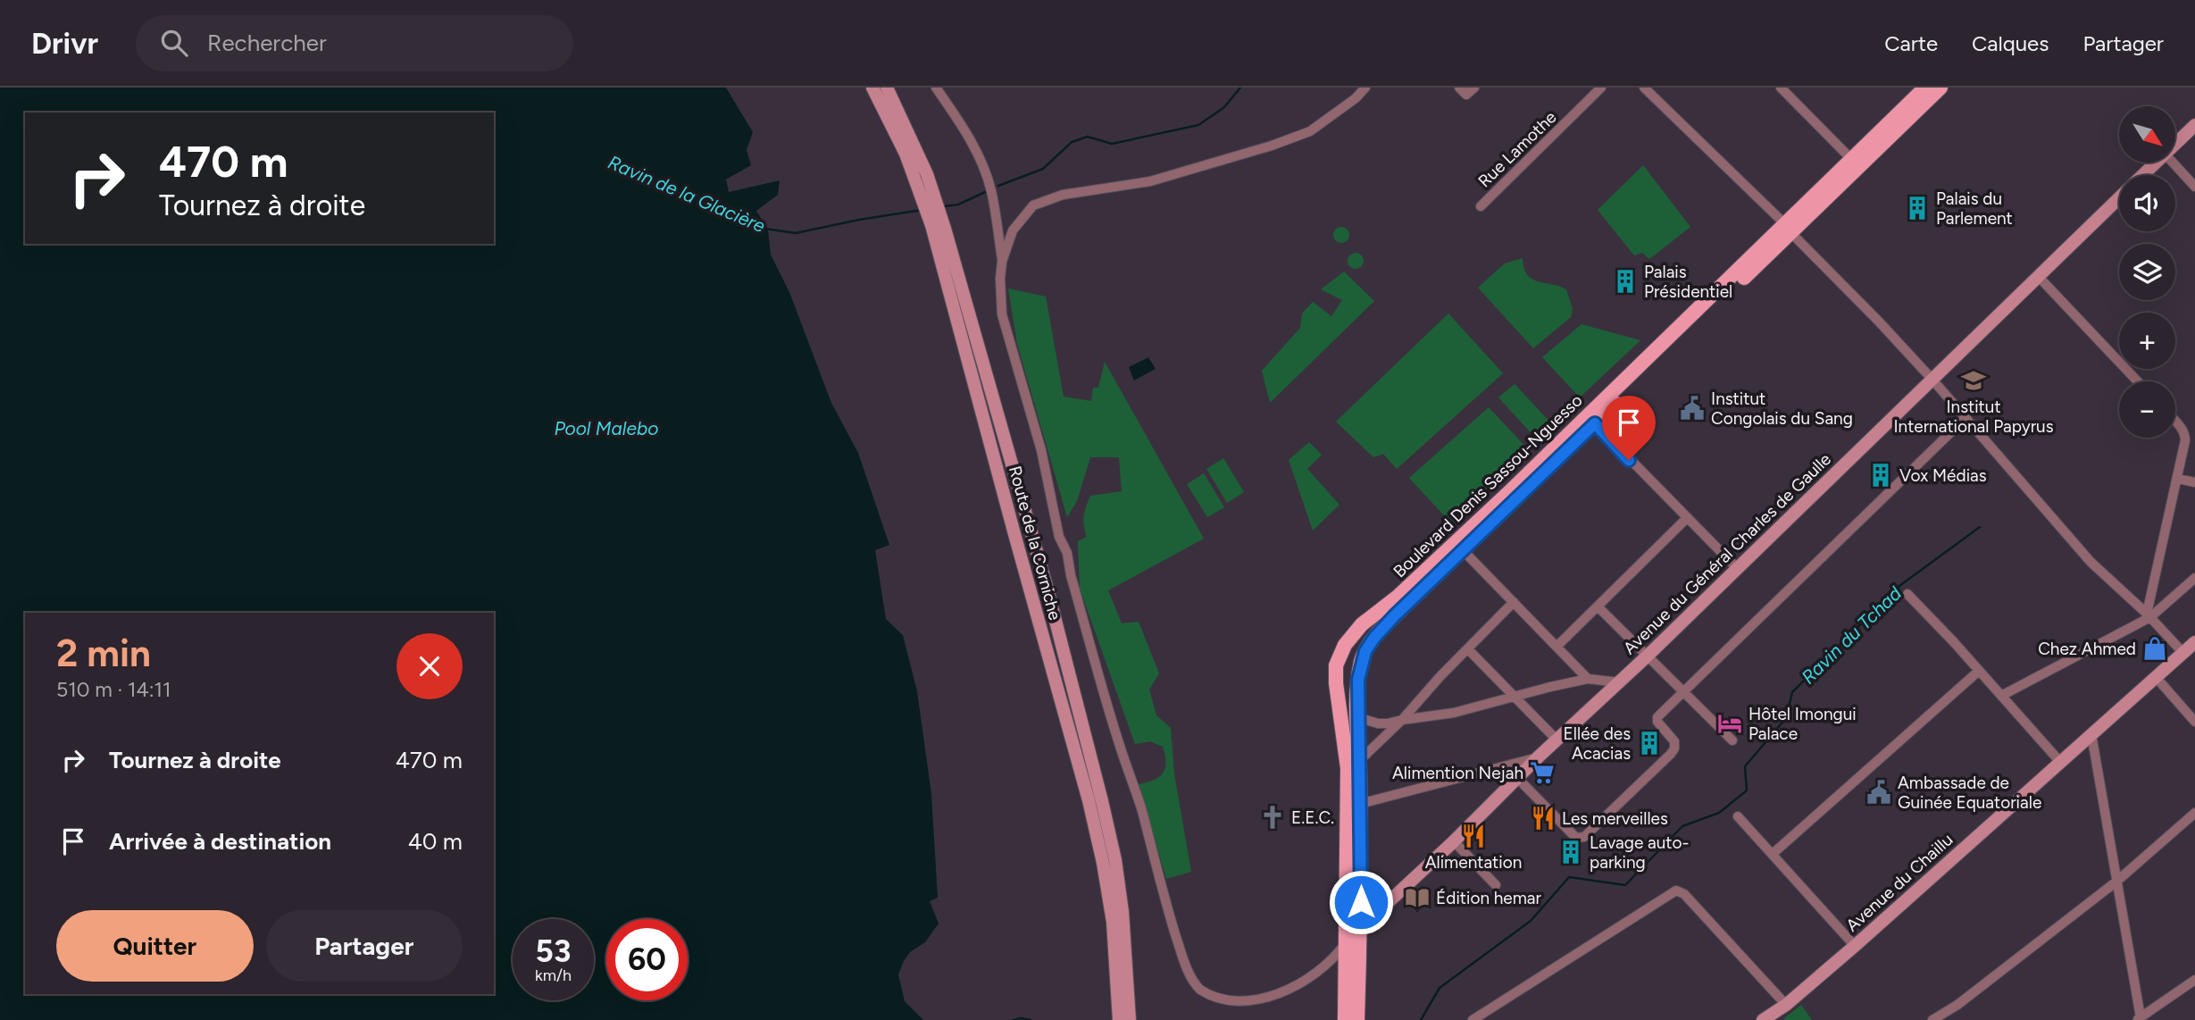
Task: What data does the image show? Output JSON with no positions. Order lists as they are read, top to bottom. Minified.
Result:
{"streets":{"main road":["Boulevard Denis Sassou-Nguesso","Route de la Corniche","Avenue du Général Charles de Gaulle","Avenue du Chaillu"],"street":["Rue Lamothe"]},"crossings":[["Boulevard Denis Sassou-Nguesso","Avenue du Général Charles de Gaulle"]],"water":["Ravin de la Glacière","Pool Malebo","Ravin du Tchad"],"places":{"building":["Palais du Parlement","Palais Présidentiel","Vox Médias","Ellée des Acacias","Lavage auto- parking"],"school or university":["Institut International Papyrus"],"public building":["Institut Congolais du Sang","Ambassade de Guinée Equatoriale"],"shop":["Chez Ahmed"],"hotel":["Hôtel Imongui Palace"],"supermarket":["Alimention Nejah"],"church":["E.E.C."],"restaurant":["Les merveilles","Alimentation"],"library":["Édition hemar"]},"north":"bottom right","page":{"header":"Drivr","search":"Rechercher","nav":["Carte","Calques","Partager"],"map_buttons":["+","−"],"turn":["470 m","Tournez à droite"],"heading":["2 min","510 m · 14:11"],"list":[{"name":"Tournez à droite","value":"470 m"},{"name":"Arrivée à destination","value":"40 m"}],"buttons":["Quitter","Partager"],"speed":"53 km/h","limit":"60"}}
